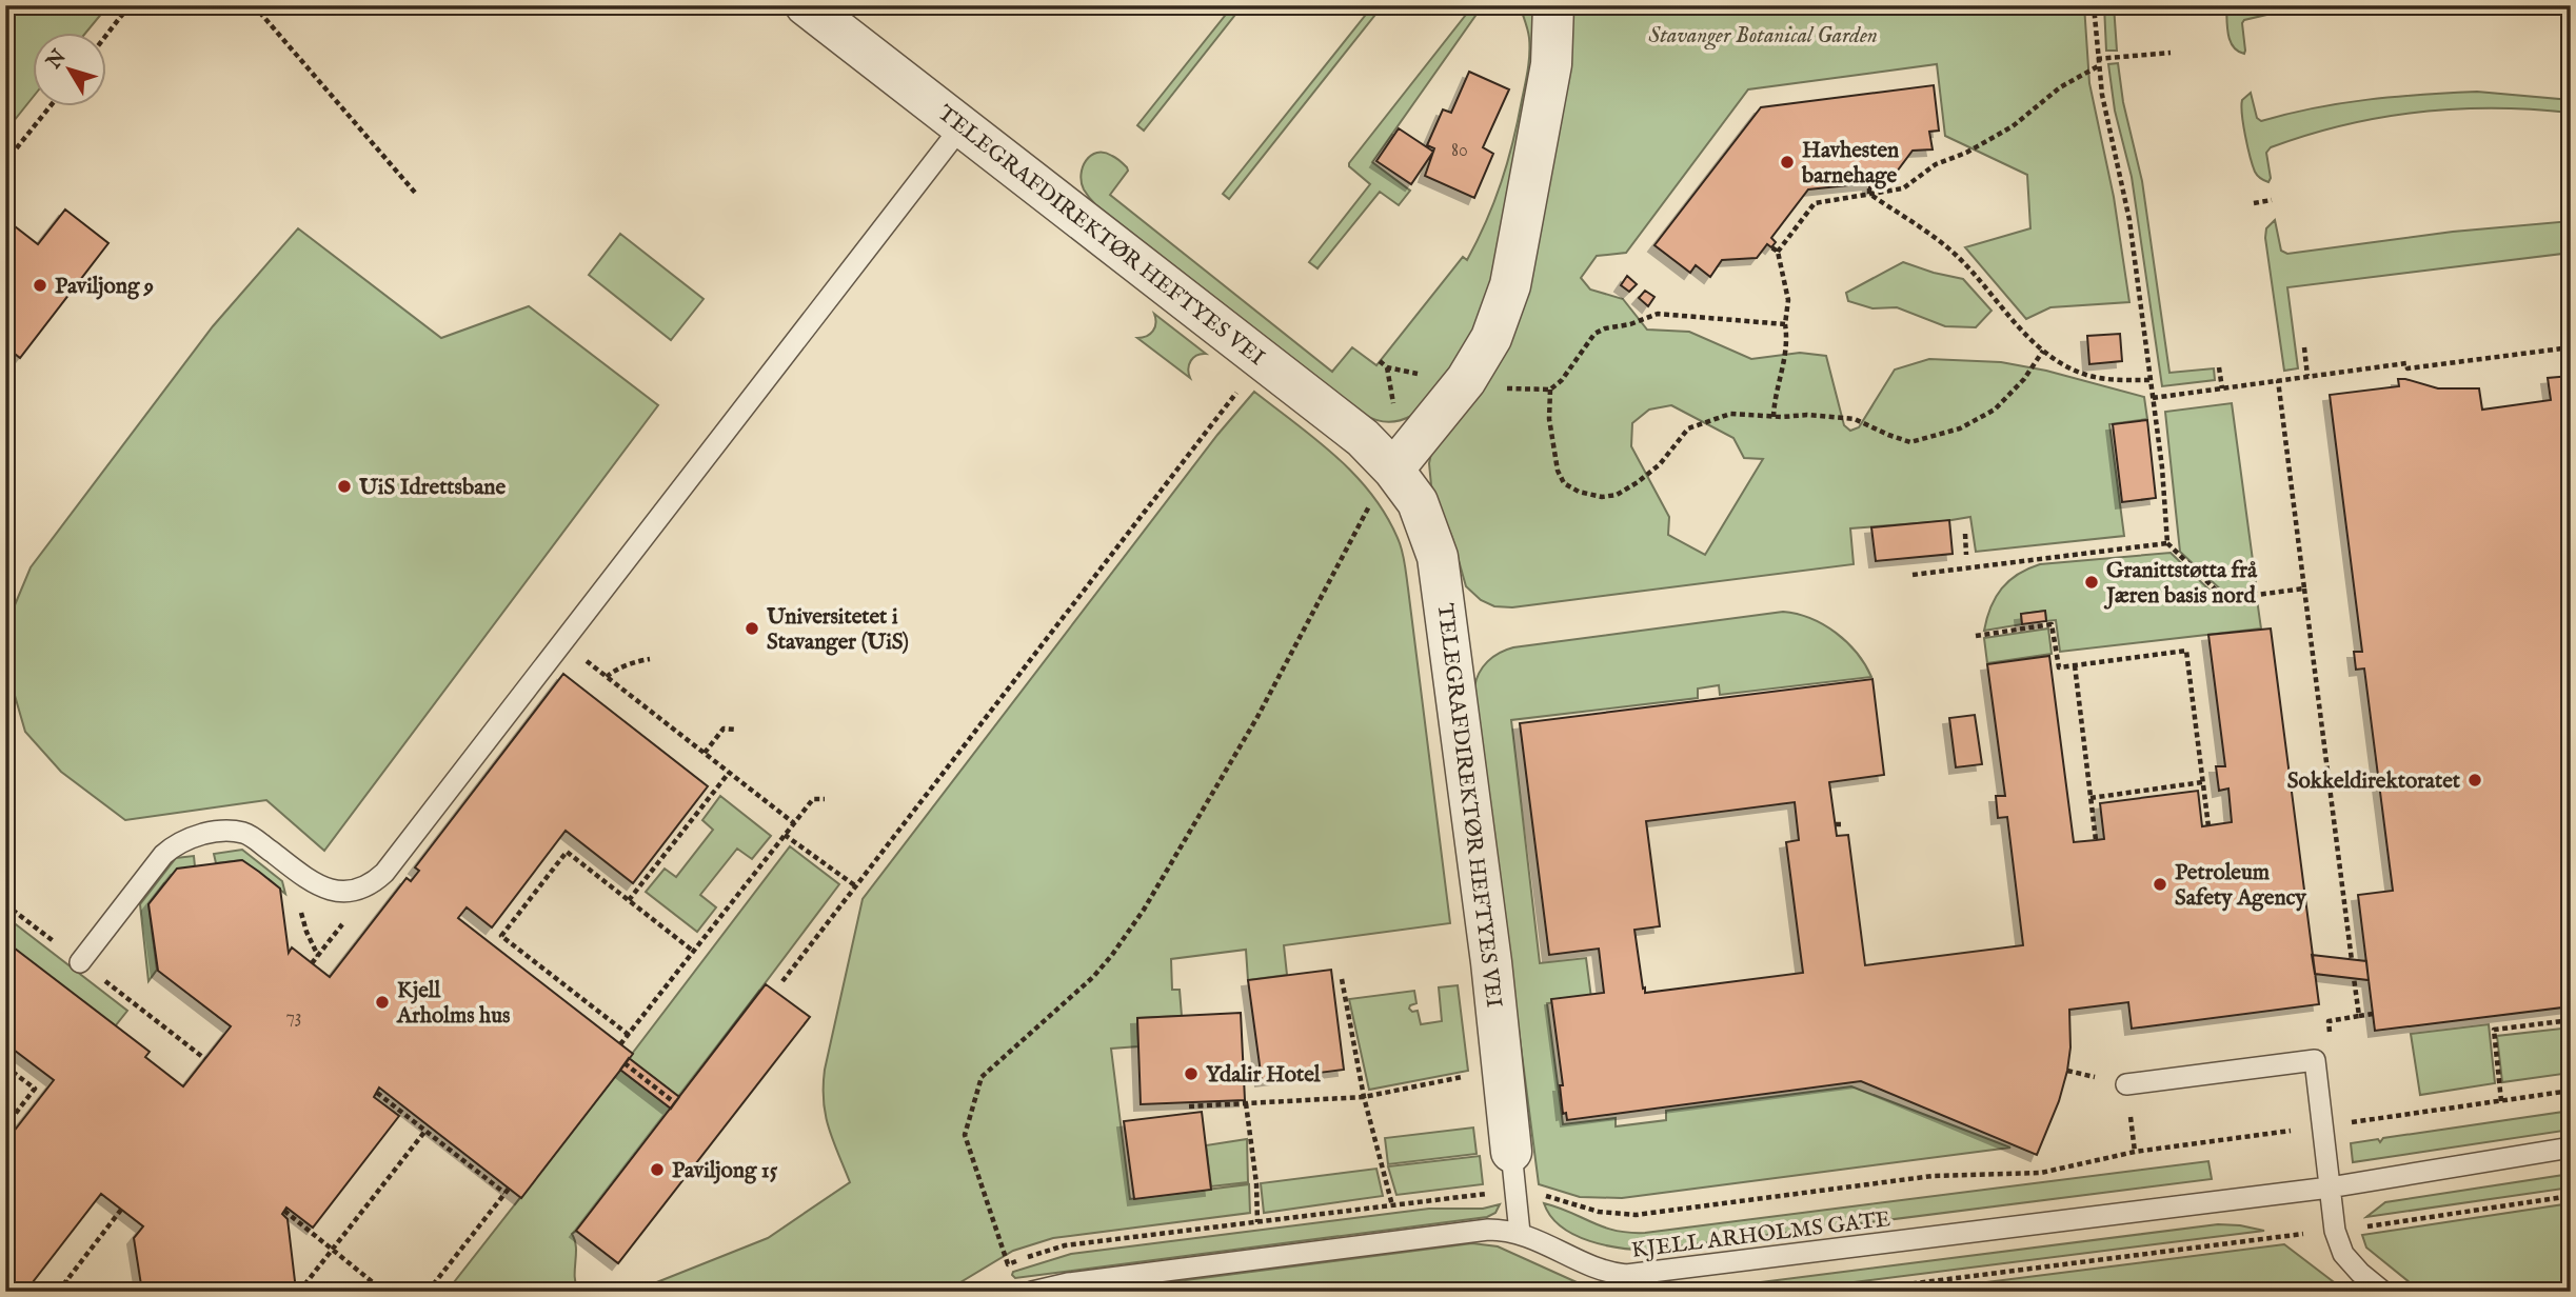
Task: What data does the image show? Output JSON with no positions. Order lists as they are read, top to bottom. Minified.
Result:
{"streets":{"street":["TELEGRAFDIREKTØR HEFTYES VEI"],"lane":["KJELL ARHOLMS GATE"]},"parks":["Stavanger Botanical Garden"],"places":["Havhesten barnehage","Paviljong 9","UiS Idrettsbane","Granittstøtta frå Jæren basis nord","Universitetet i Stavanger (UiS)","Sokkeldirektoratet","Petroleum Safety Agency","Kjell Arholms hus","Ydalir Hotel","Paviljong 15"],"house_numbers":["80","73"],"north":"top left"}
